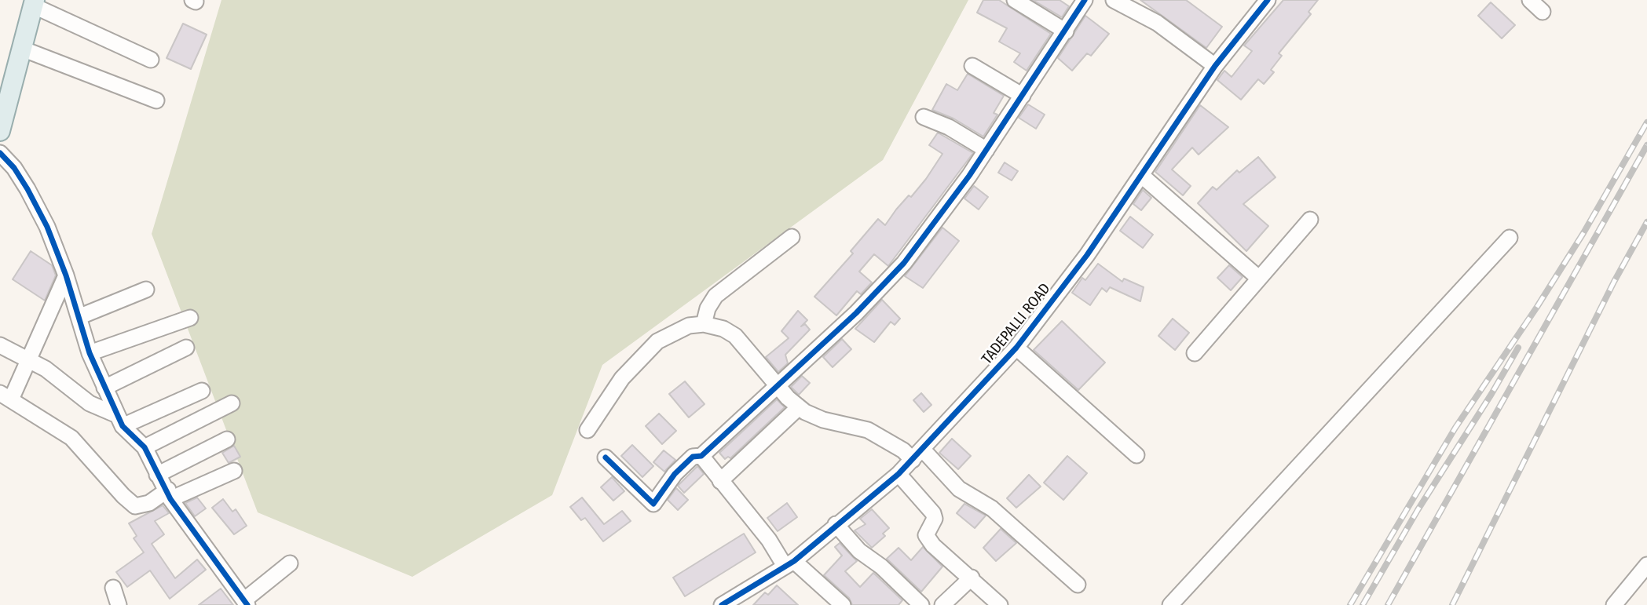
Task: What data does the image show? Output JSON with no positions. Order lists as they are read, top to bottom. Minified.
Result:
{"streets":{"street":["TADEPALLI ROAD"]}}
